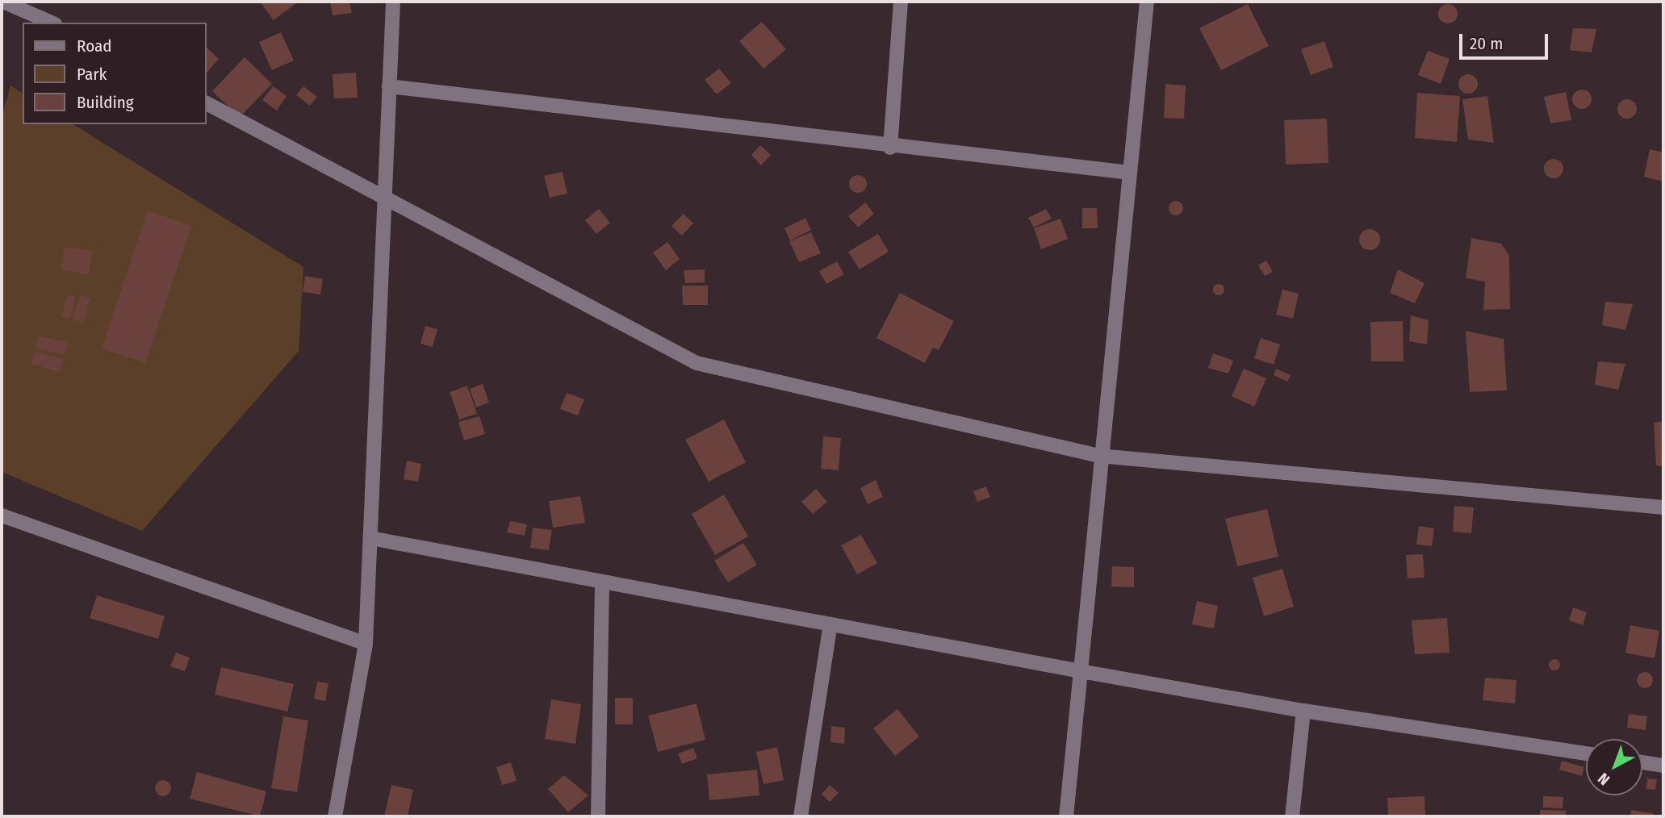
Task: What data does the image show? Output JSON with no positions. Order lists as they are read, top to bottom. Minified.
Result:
{"legend":["Road","Park","Building"],"scale_bar":"20 m","north":"bottom left"}
